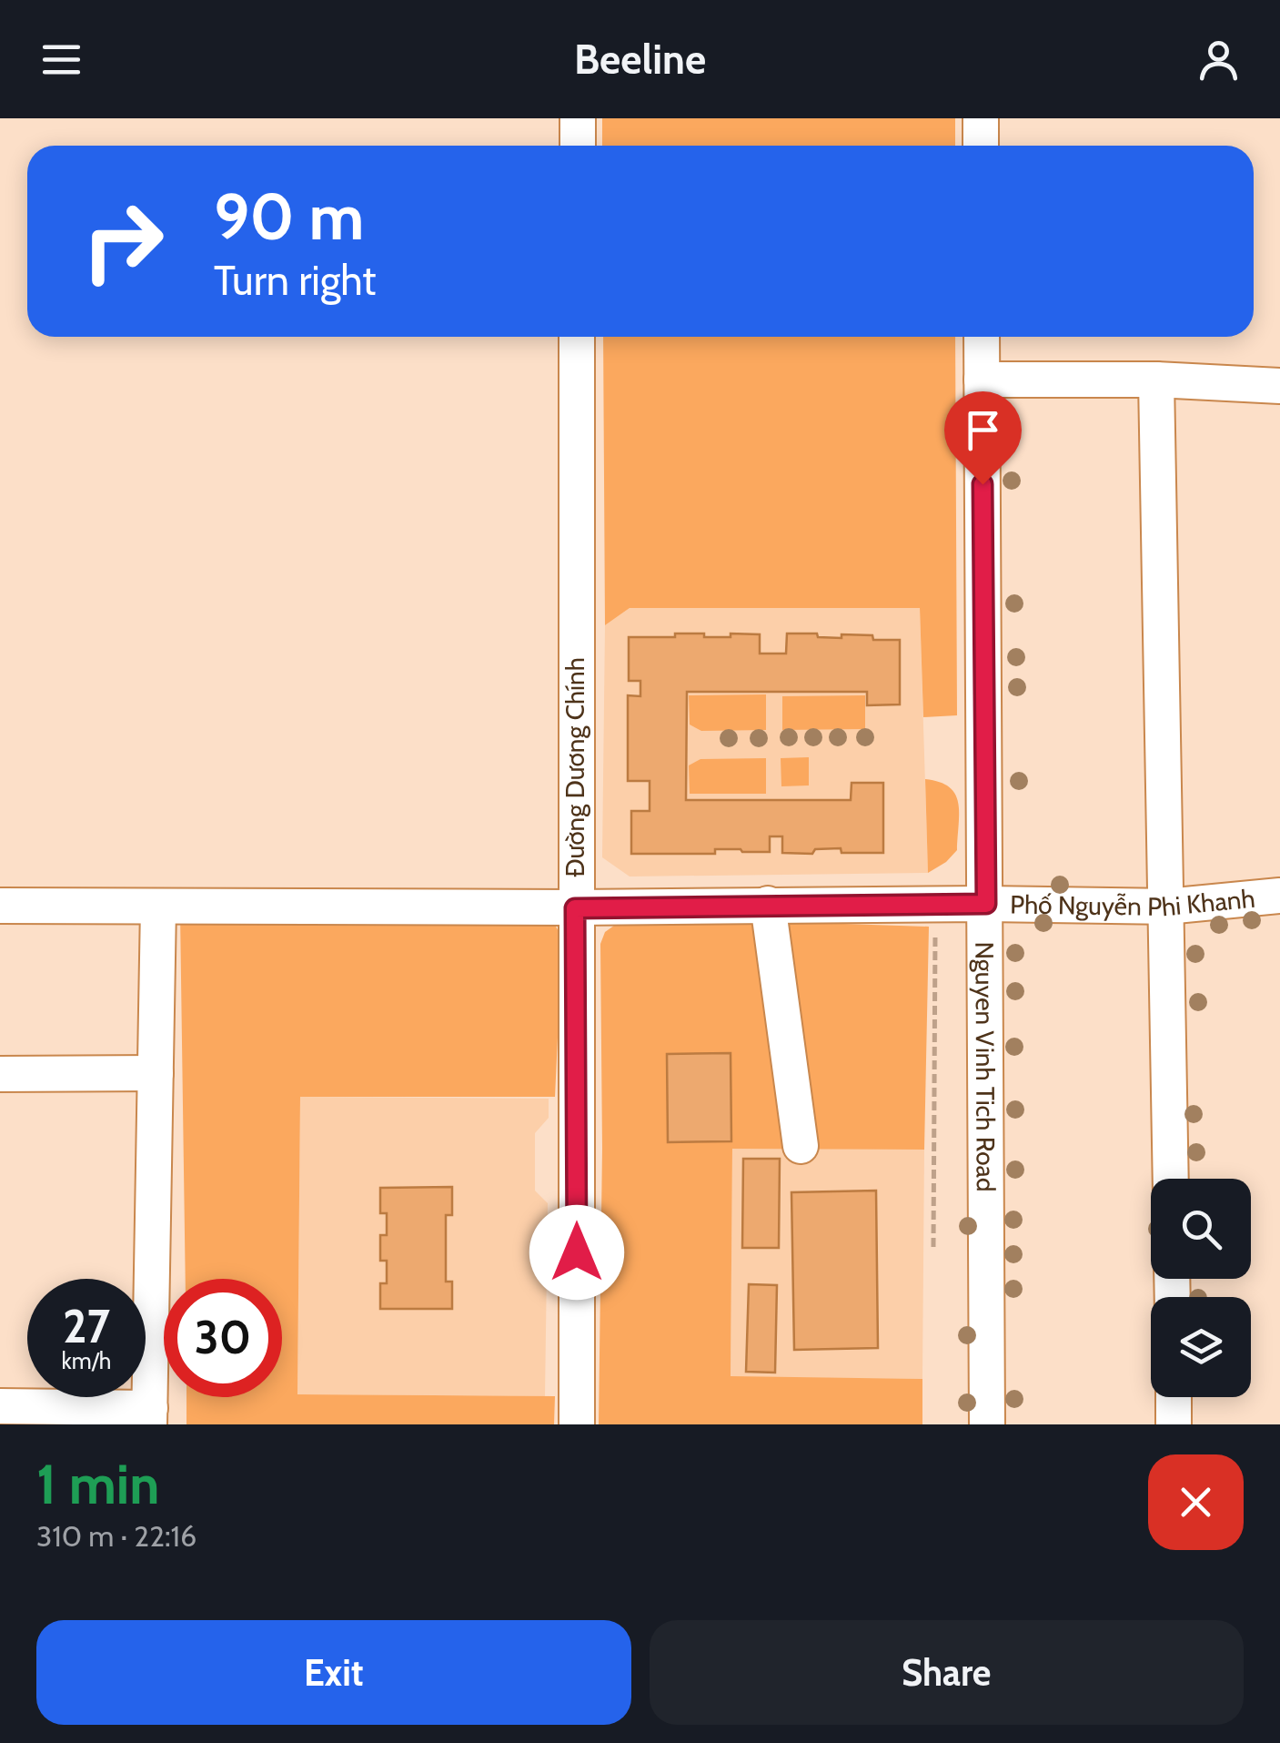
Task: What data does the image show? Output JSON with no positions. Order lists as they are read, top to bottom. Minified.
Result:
{"streets":{"street":["Đường Dương Chính","Phố Nguyễn Phi Khanh","Nguyen Vinh Tich Road"]},"crossings":[["Đường Dương Chính","Phố Nguyễn Phi Khanh"],["Phố Nguyễn Phi Khanh","Nguyen Vinh Tich Road"]],"page":{"header":"Beeline","turn":["90 m","Turn right"],"speed":"27 km/h","limit":"30","heading":["1 min","310 m · 22:16"],"buttons":["Exit","Share"]}}
